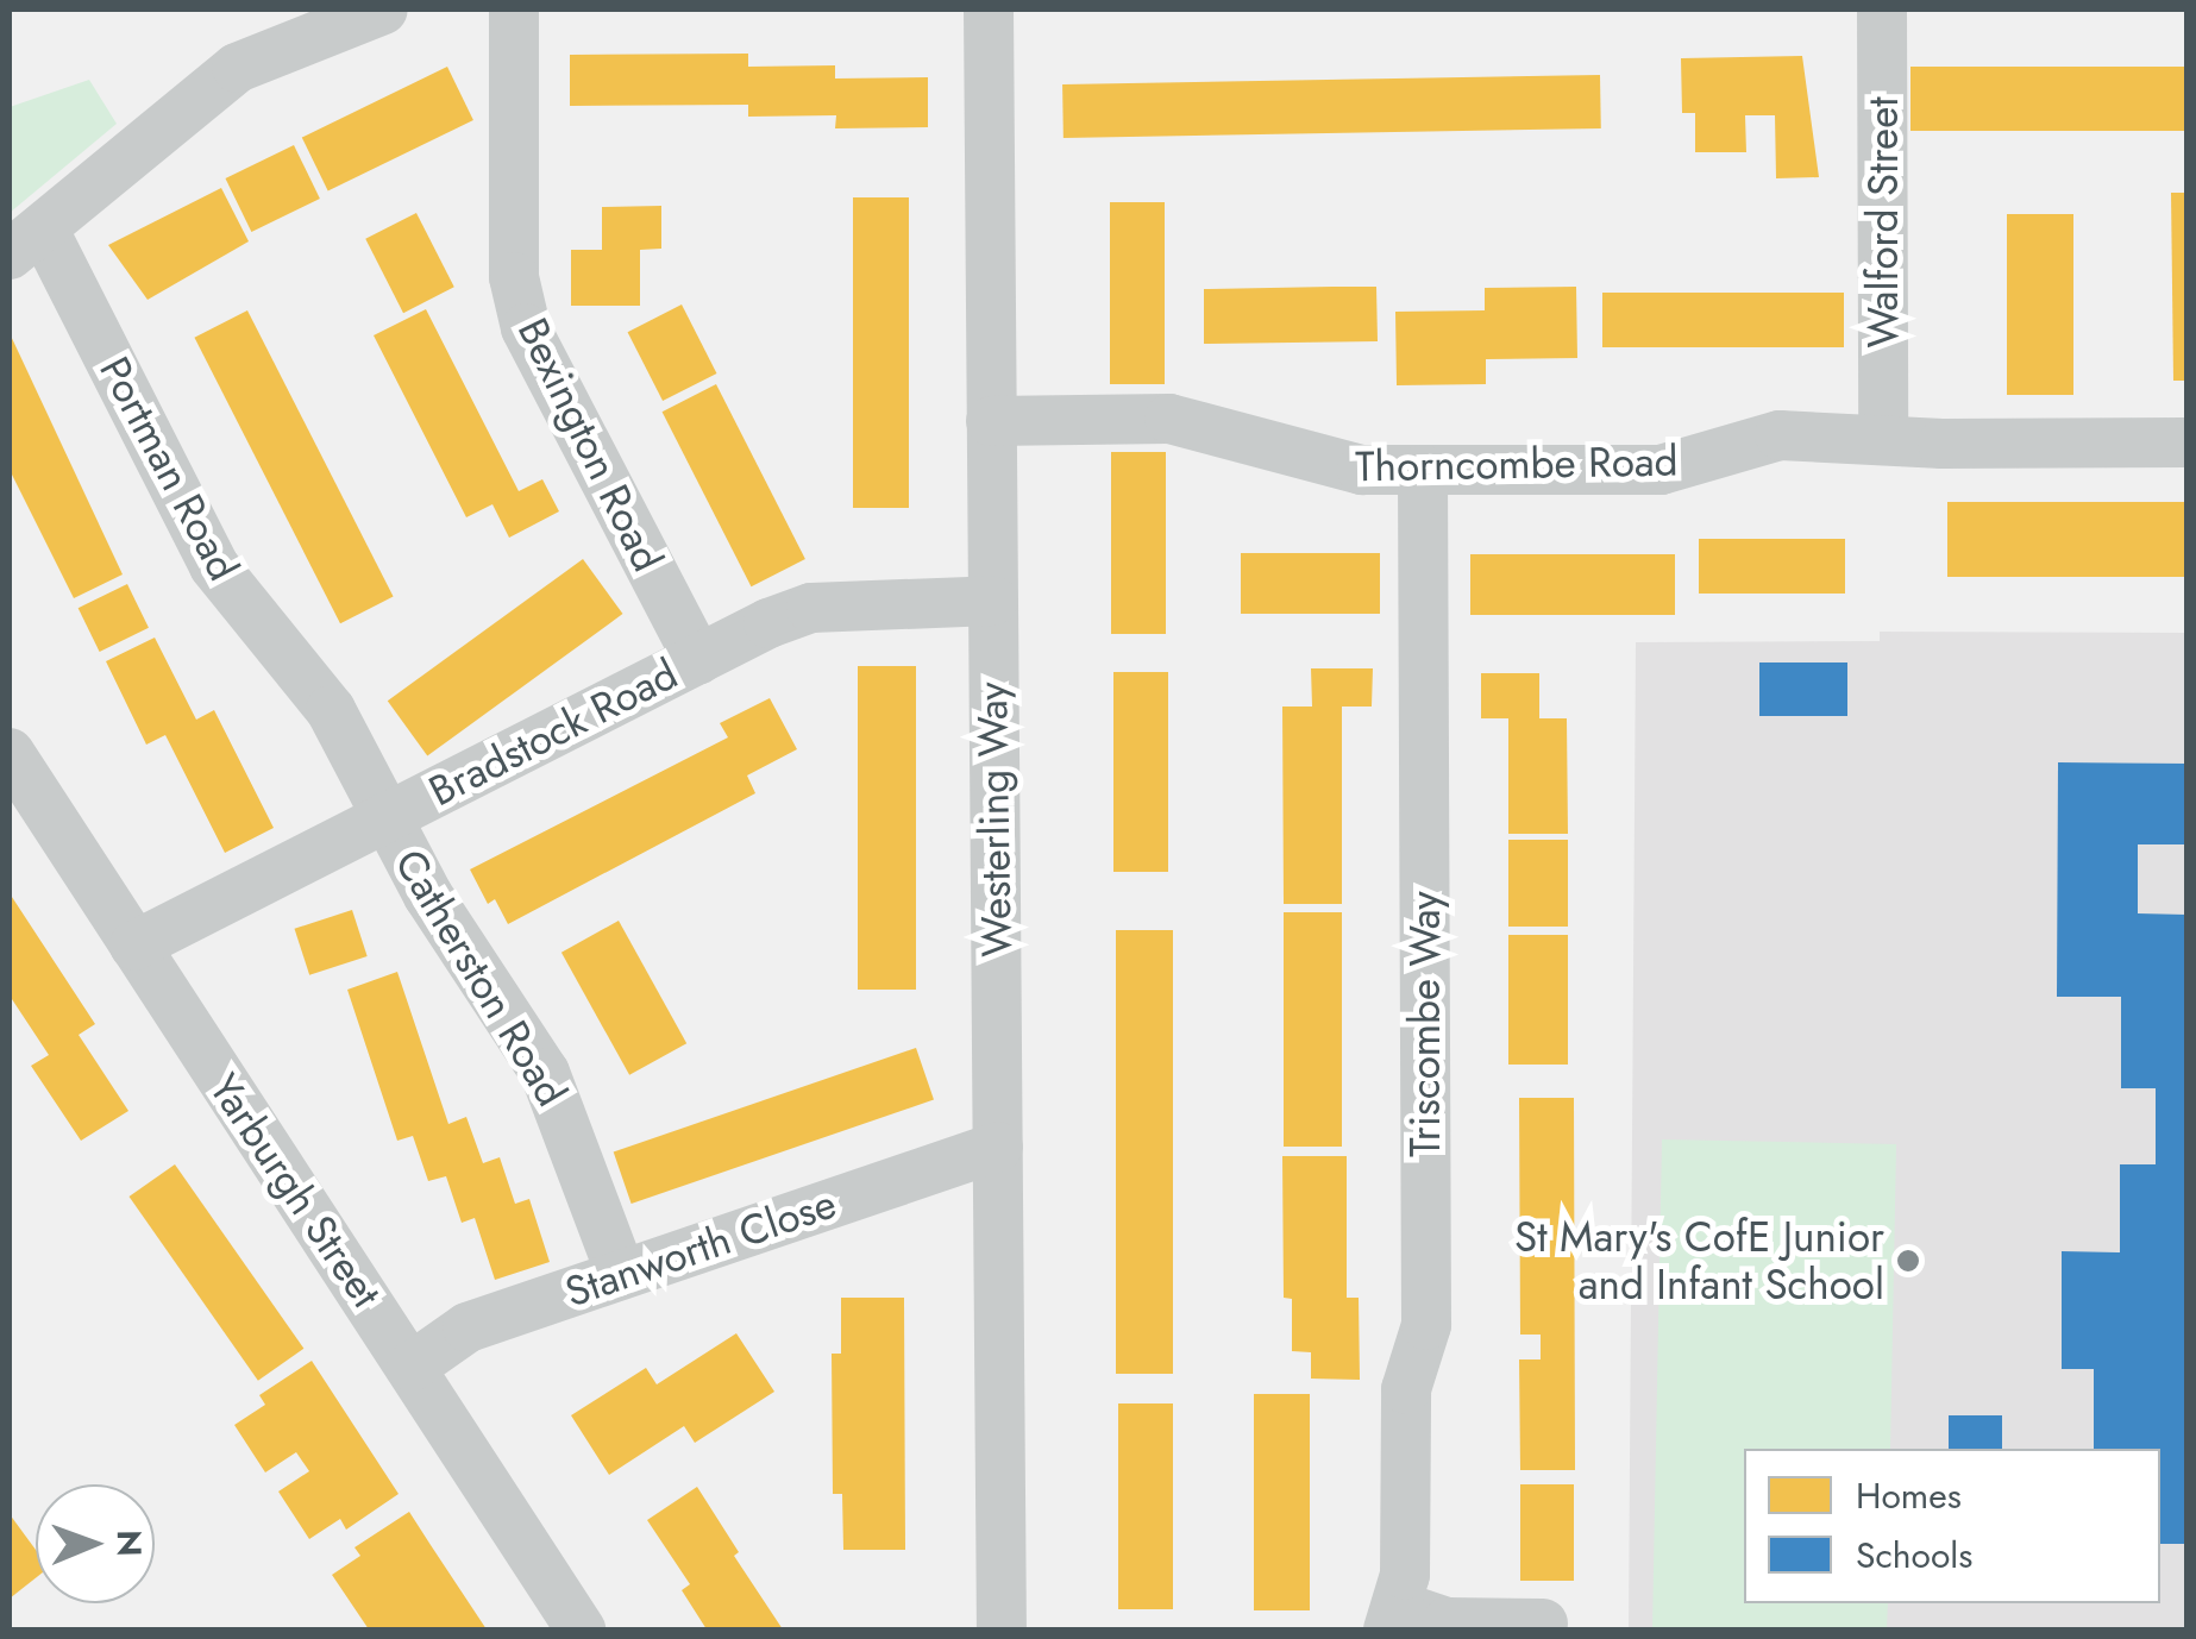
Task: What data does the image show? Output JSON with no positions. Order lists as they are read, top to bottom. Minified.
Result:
{"streets":{"street":["Walford Street","Bexington Road","Thorncombe Road","Portman Road","Bradstock Road","Westerling Way","Catherston Road","Triscombe Way","Yarburgh Street","Stanworth Close"]},"crossings":[["Walford Street","Thorncombe Road"],["Bexington Road","Bradstock Road"],["Thorncombe Road","Westerling Way"],["Thorncombe Road","Triscombe Way"],["Portman Road","Bradstock Road"],["Portman Road","Catherston Road"],["Bradstock Road","Westerling Way"],["Bradstock Road","Catherston Road"],["Bradstock Road","Yarburgh Street"],["Westerling Way","Stanworth Close"],["Catherston Road","Stanworth Close"],["Yarburgh Street","Stanworth Close"]],"places":["St Mary's CofE Junior and Infant School"],"legend":["Homes","Schools"],"north":"right"}
